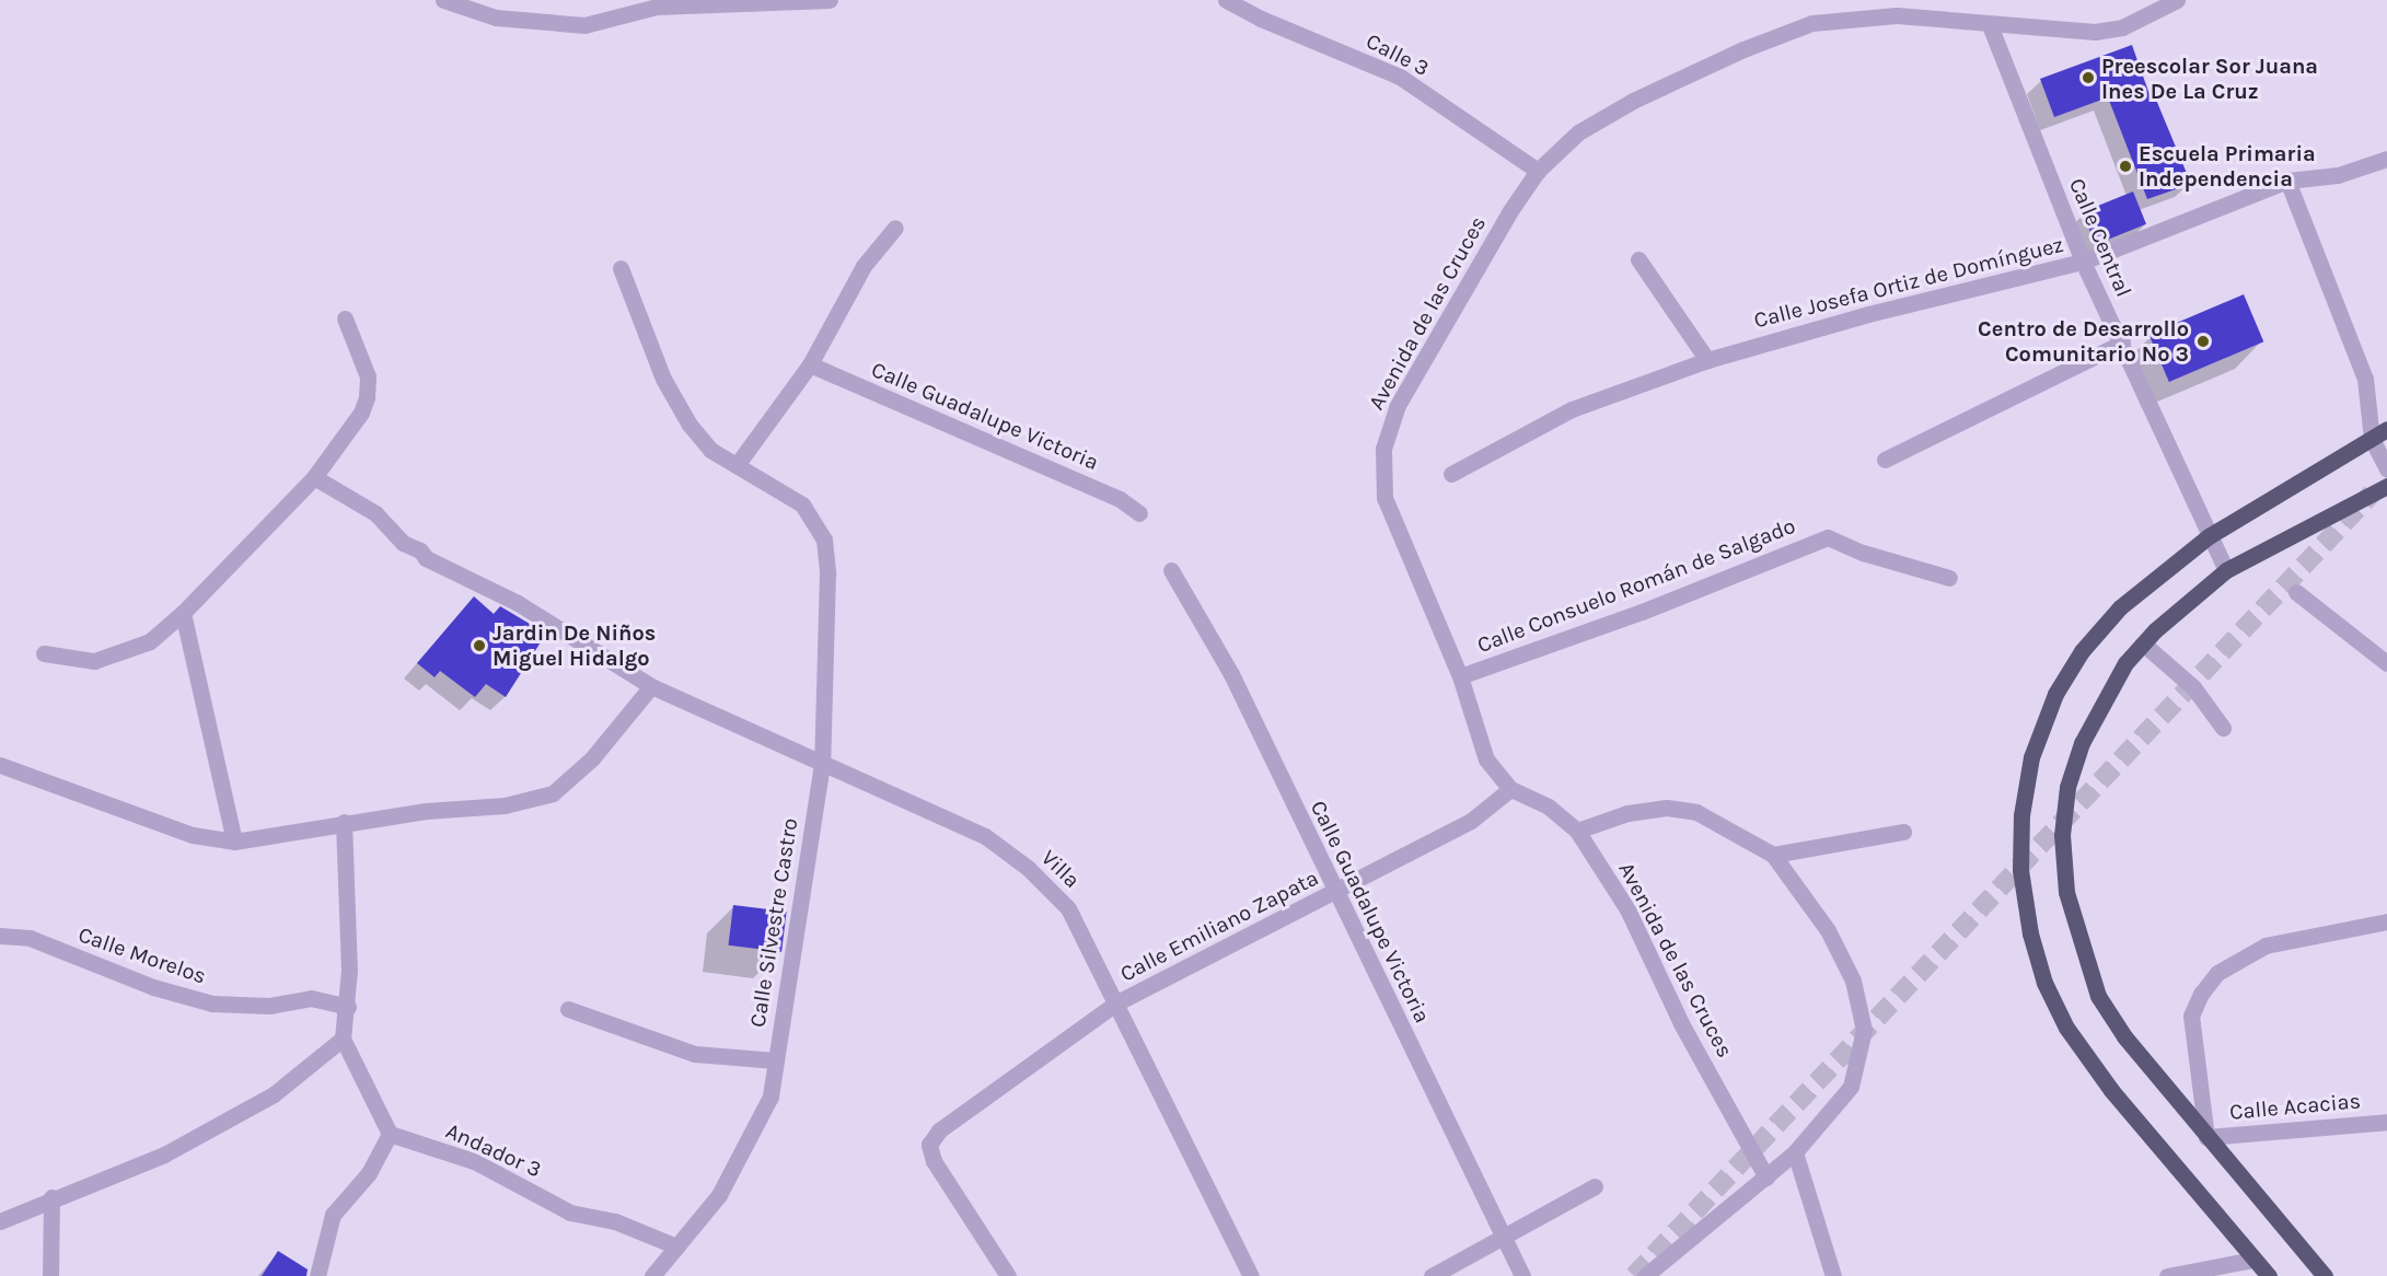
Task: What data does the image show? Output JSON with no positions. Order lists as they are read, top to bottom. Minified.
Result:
{"streets":{"street":["Calle 3","Calle Central","Calle Josefa Ortiz de Domínguez","Avenida de las Cruces","Calle Guadalupe Victoria","Calle Consuelo Román de Salgado","Villa","Calle Silvestre Castro","Calle Emiliano Zapata","Calle Morelos","Calle Acacias","Andador 3"]},"crossings":[["Calle 3","Avenida de las Cruces"],["Calle Central","Calle Josefa Ortiz de Domínguez"],["Calle Central","Avenida de las Cruces"],["Avenida de las Cruces","Calle Consuelo Román de Salgado"],["Avenida de las Cruces","Calle Emiliano Zapata"],["Calle Guadalupe Victoria","Calle Emiliano Zapata"],["Villa","Calle Silvestre Castro"],["Villa","Calle Emiliano Zapata"],["Calle Silvestre Castro","Andador 3"]],"places":["Preescolar Sor Juana Ines De La Cruz","Escuela Primaria Independencia","Centro de Desarrollo Comunitario No 3","Jardin De Niños Miguel Hidalgo"]}
